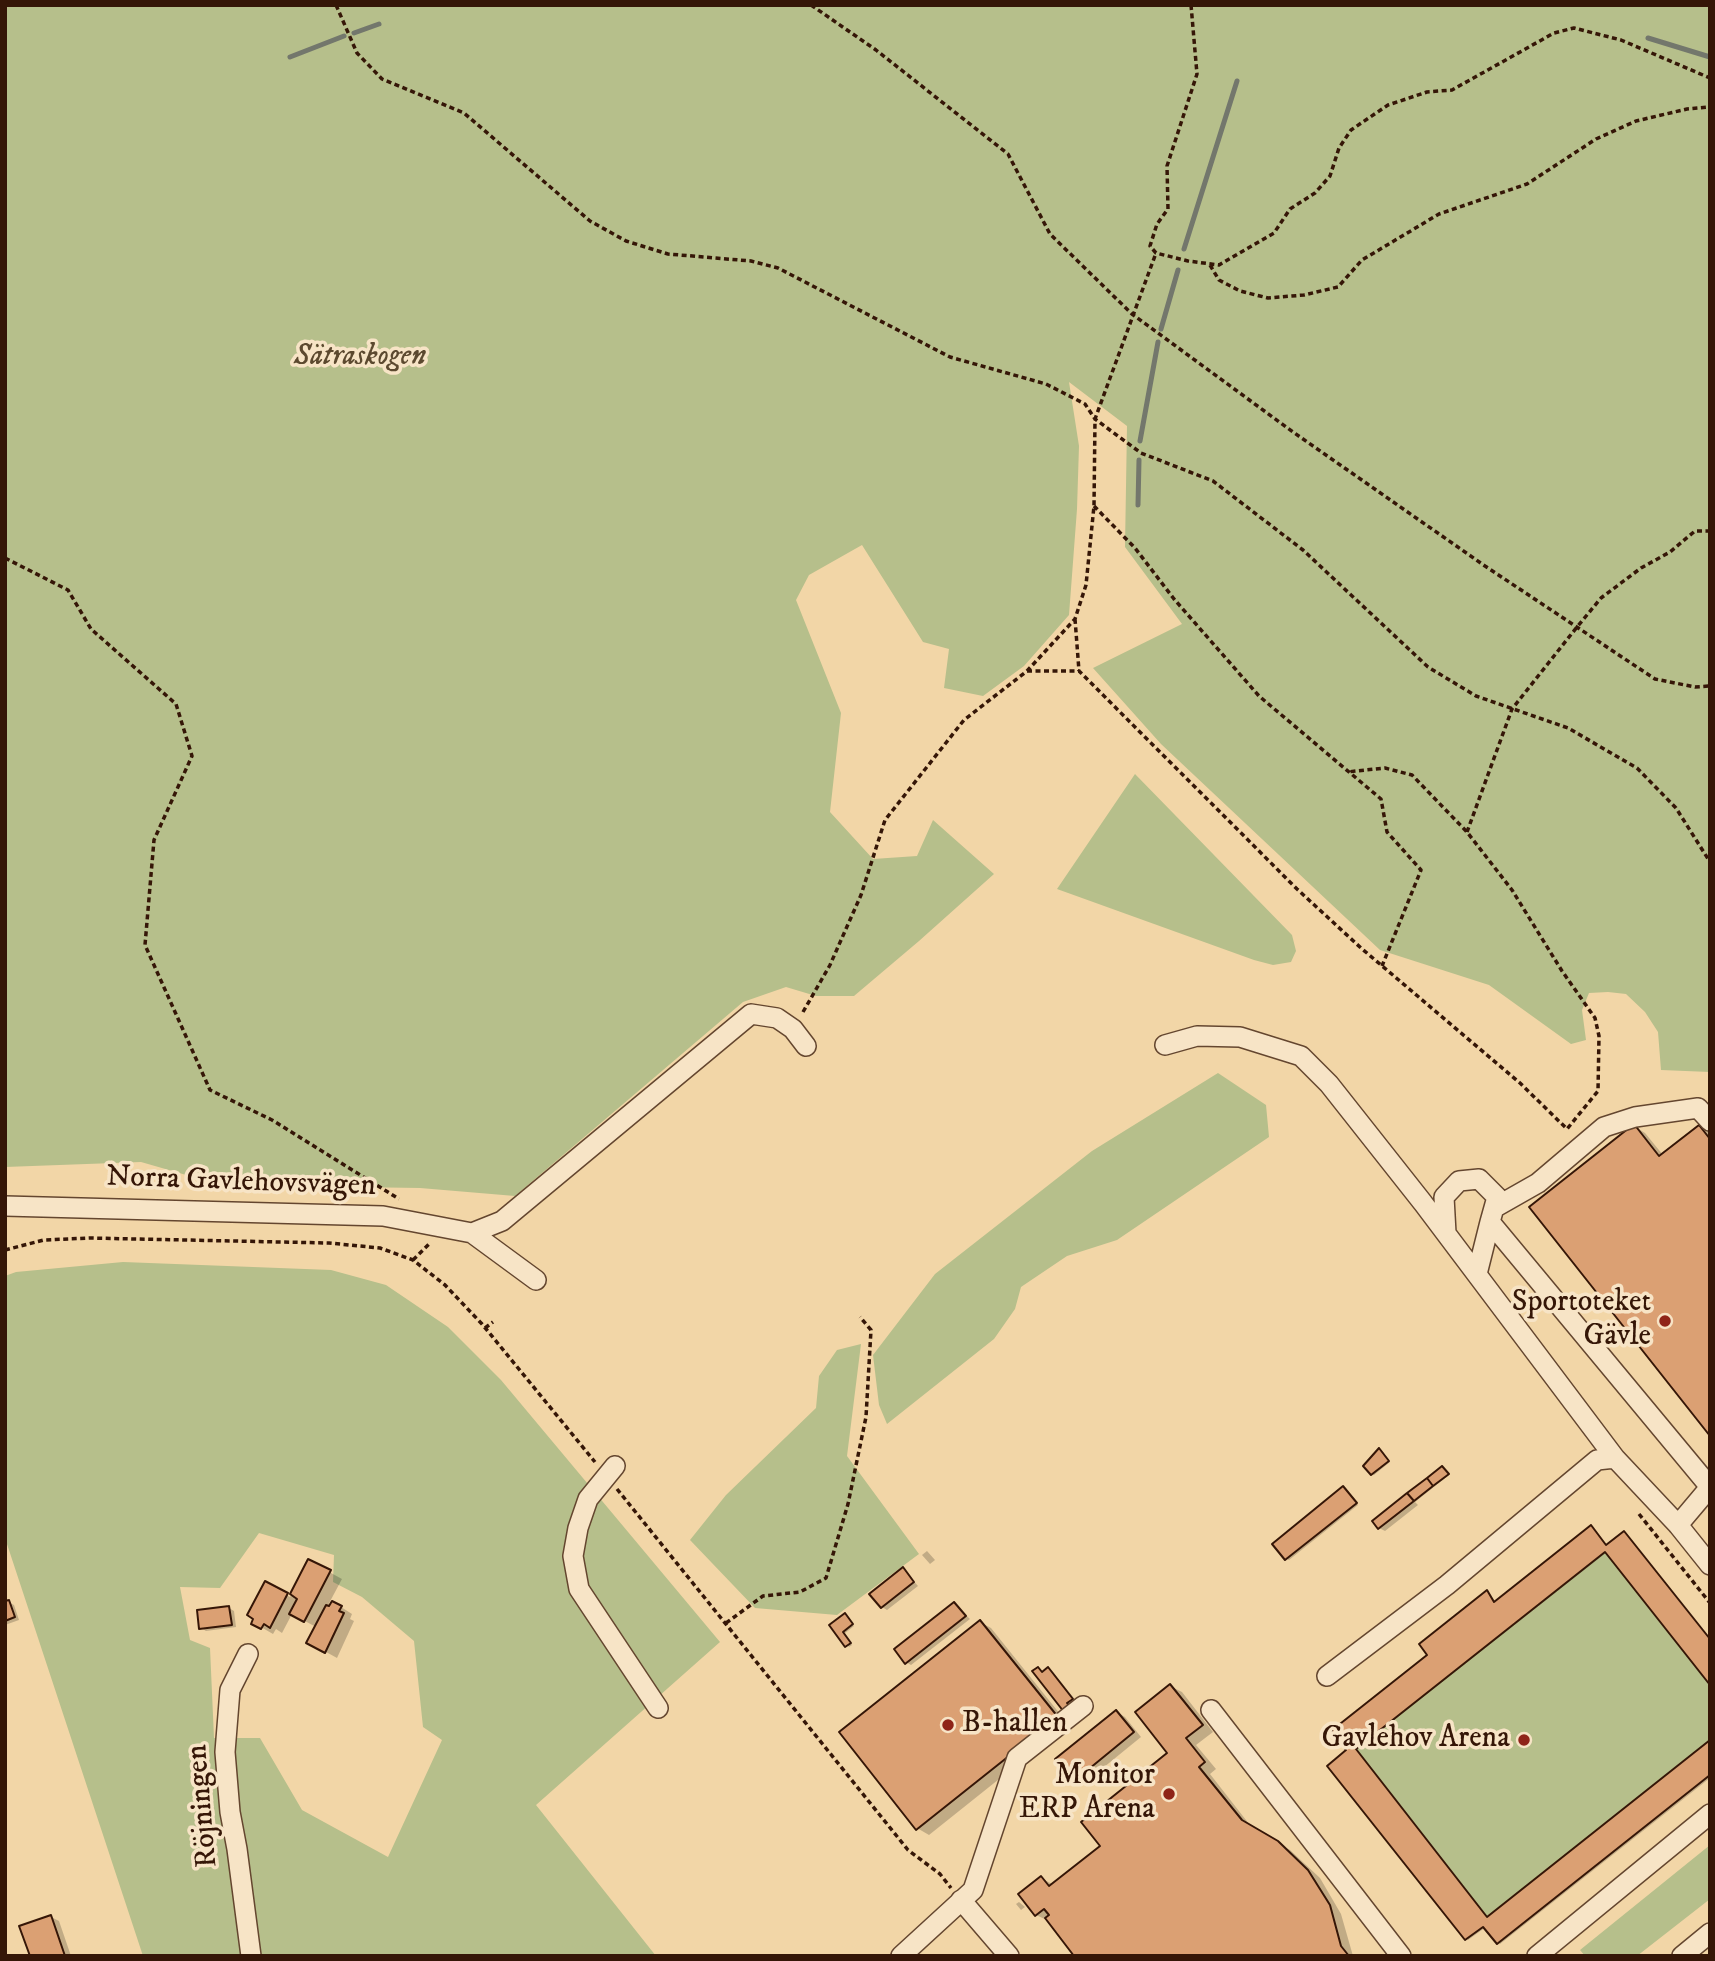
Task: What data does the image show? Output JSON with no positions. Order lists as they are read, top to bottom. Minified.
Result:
{"streets":{"street":["Norra Gavlehovsvägen","Röjningen"]},"parks":["Sätraskogen"],"places":["Sportoteket Gävle","B-hallen","Gavlehov Arena","Monitor ERP Arena"]}
